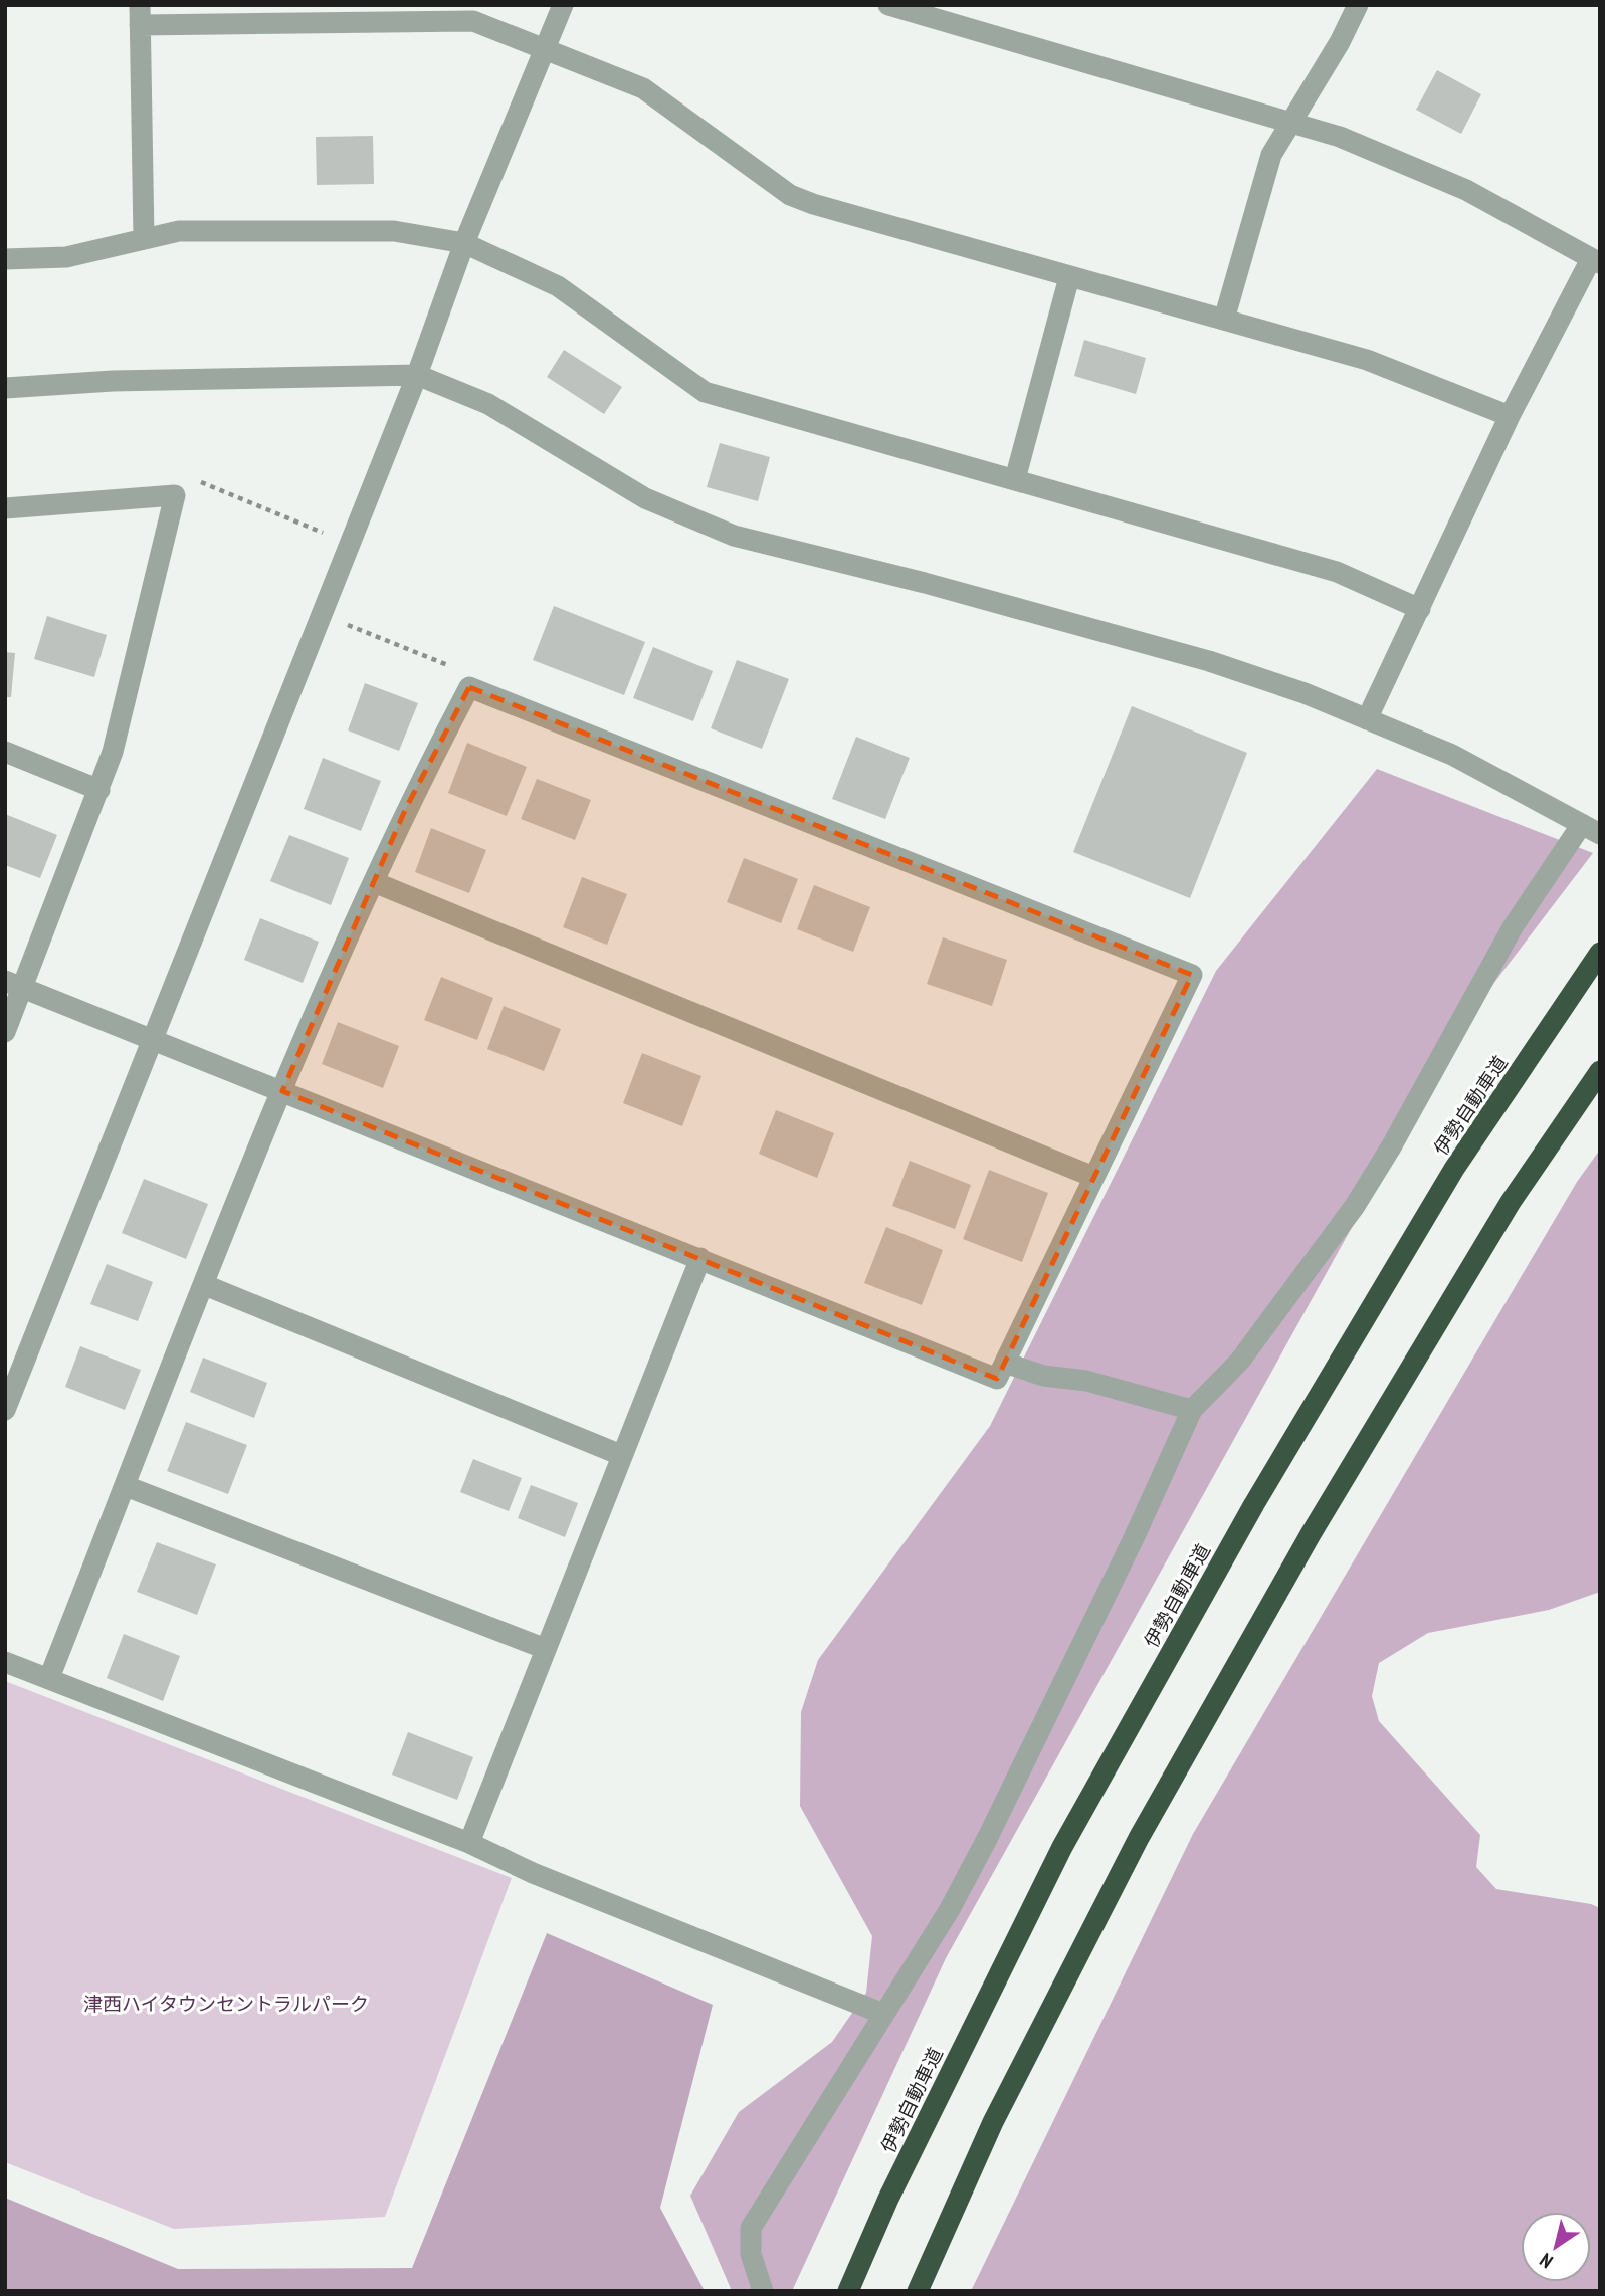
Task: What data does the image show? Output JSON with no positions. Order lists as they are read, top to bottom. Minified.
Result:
{"streets":{"highway":["伊勢自動車道"]},"parks":["津西ハイタウンセントラルパーク"],"north":"bottom left"}
